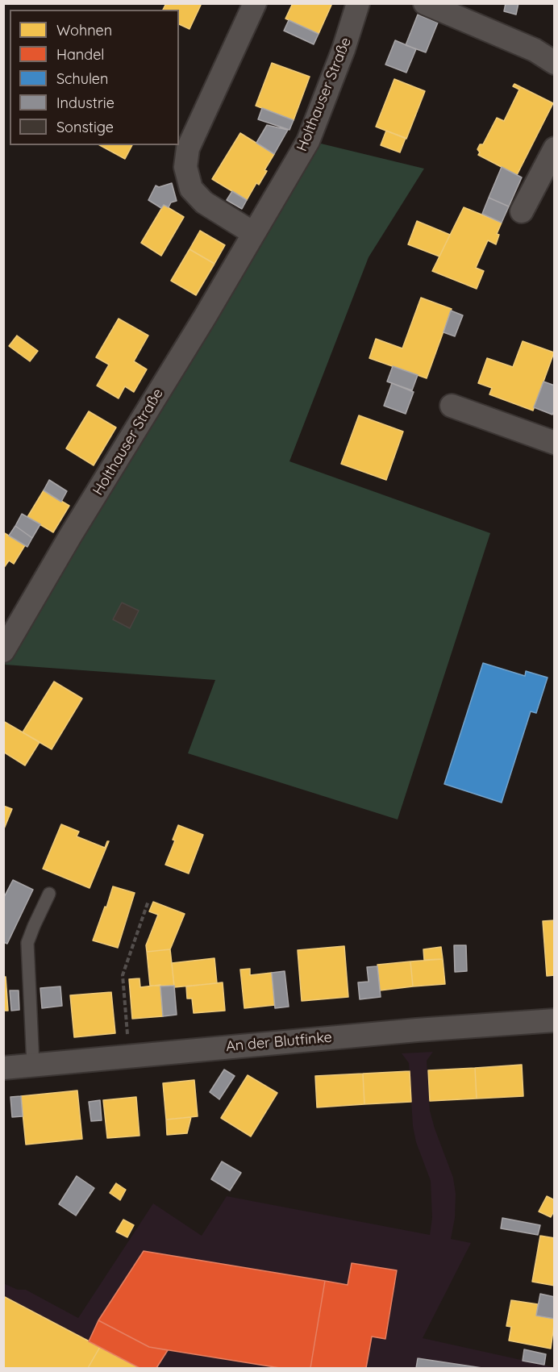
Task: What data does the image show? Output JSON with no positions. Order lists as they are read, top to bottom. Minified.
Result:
{"streets":{"street":["Holthauser Straße","An der Blutfinke"]},"legend":["Wohnen","Handel","Schulen","Industrie","Sonstige"]}
